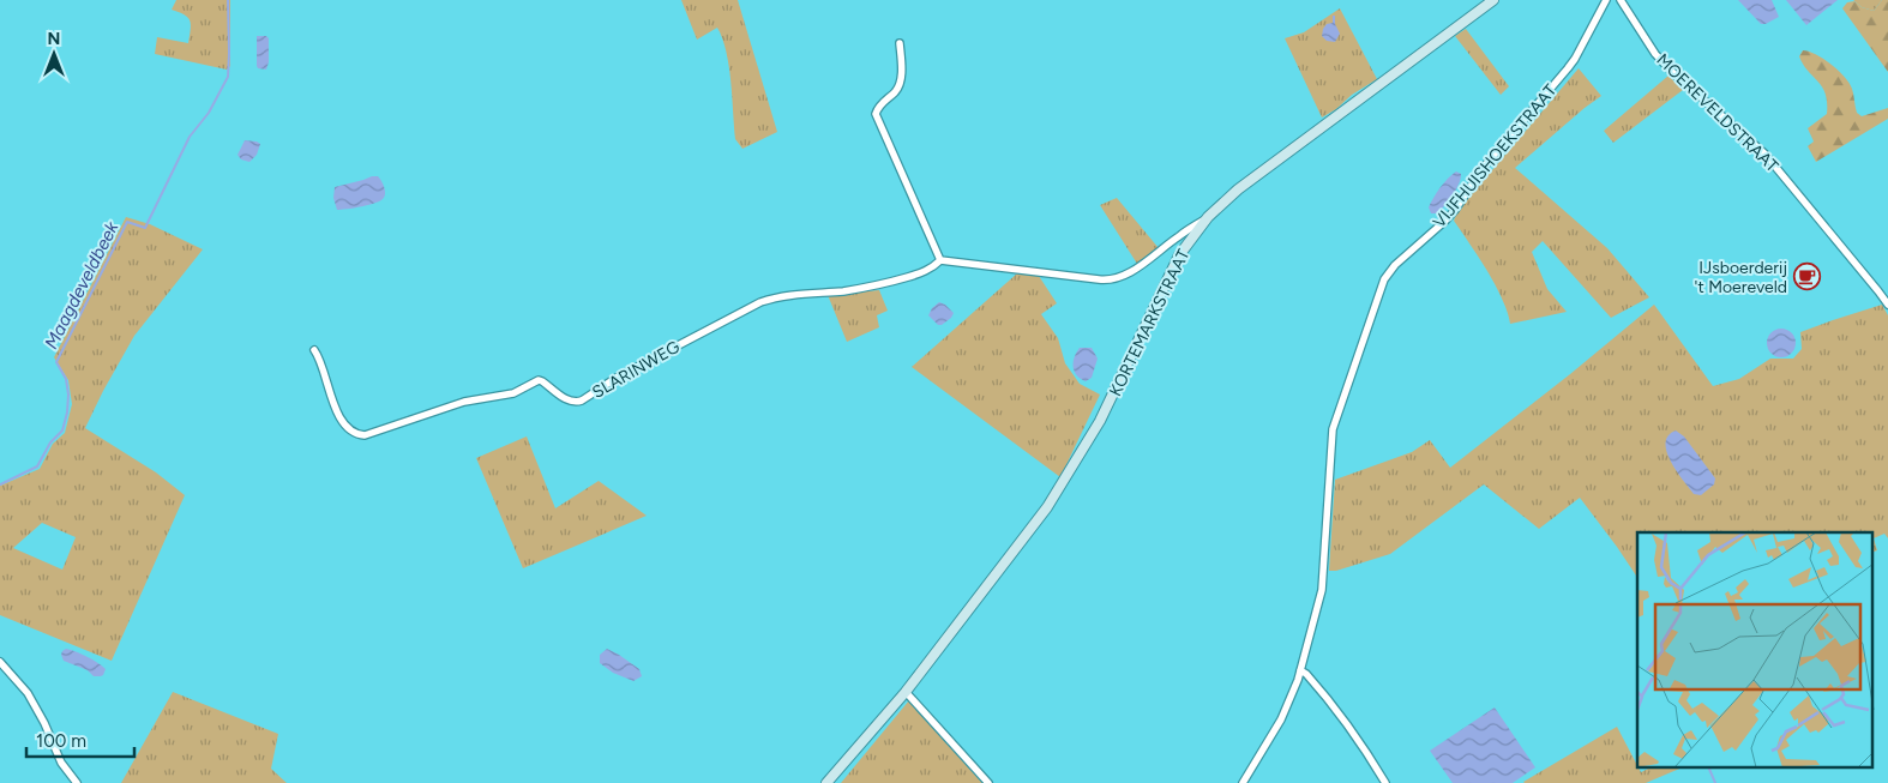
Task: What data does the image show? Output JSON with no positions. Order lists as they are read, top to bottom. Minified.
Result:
{"streets":{"street":["MOEREVELDSTRAAT","VIJFHUISHOEKSTRAAT","KORTEMARKSTRAAT","SLARINWEG"]},"water":["Maagdeveldbeek"],"places":{"cafe":["IJsboerderij 't Moereveld"]},"scale_bar":"100 m","north":"top"}
